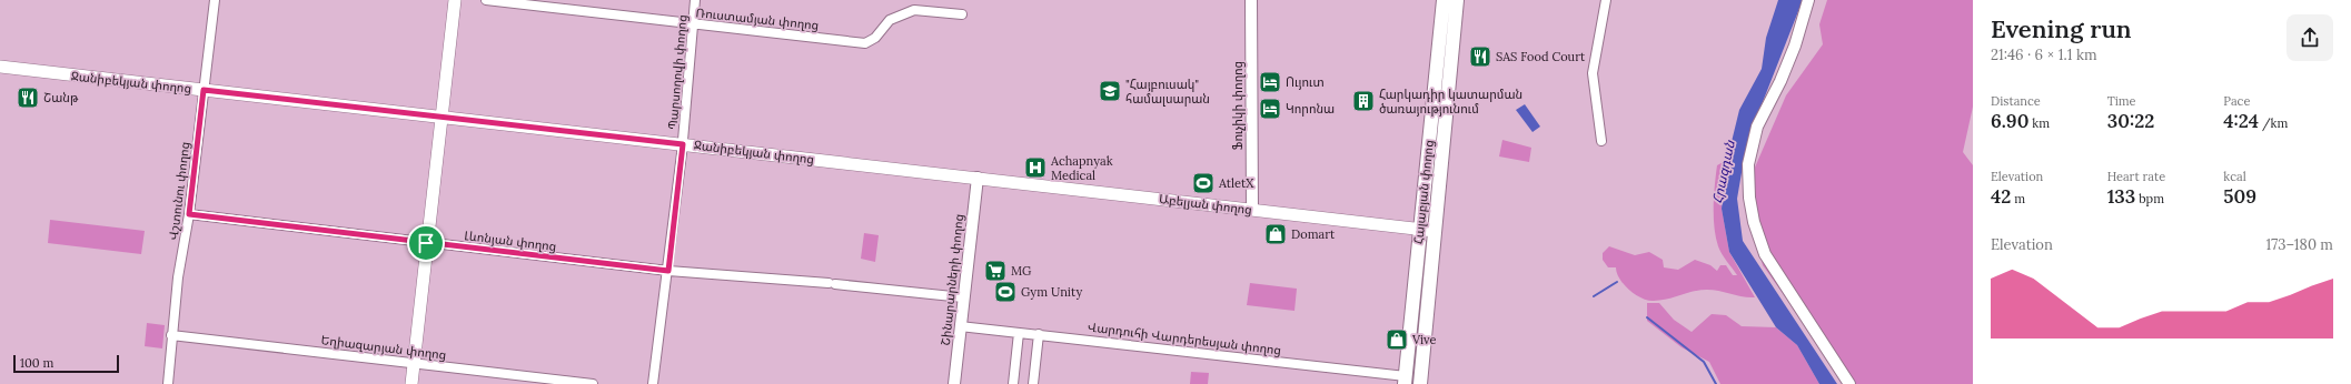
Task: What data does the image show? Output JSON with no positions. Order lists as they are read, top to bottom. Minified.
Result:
{"streets":{"main road":["Ջանիբեկյան փողոց","Հալաբյան փողոց","Աբելյան փողոց"],"street":["Ռուստամյան փողոց","Պարսողովի փողոց","Ֆուչիկի փողոց","Վշտունու փողոց","Լևոնյան փողոց","Շինարարների փողոց","Վարդուհի Վարդերեսյան փողոց","Եղիազարյան փողոց"]},"crossings":[["Ռուստամյան փողոց","Պարսողովի փողոց"],["Պարսողովի փողոց","Ջանիբեկյան փողոց"],["Պարսողովի փողոց","Լևոնյան փողոց"],["Ջանիբեկյան փողոց","Վշտունու փողոց"],["Ջանիբեկյան փողոց","Աբելյան փողոց"],["Ջանիբեկյան փողոց","Շինարարների փողոց"],["Ֆուչիկի փողոց","Աբելյան փողոց"],["Վշտունու փողոց","Լևոնյան փողոց"],["Վշտունու փողոց","Եղիազարյան փողոց"],["Հալաբյան փողոց","Աբելյան փողոց"],["Հալաբյան փողոց","Վարդուհի Վարդերեսյան փողոց"],["Աբելյան փողոց","Շինարարների փողոց"],["Լևոնյան փողոց","Շինարարների փողոց"],["Շինարարների փողոց","Վարդուհի Վարդերեսյան փողոց"]],"water":["Հրազդան"],"places":{"restaurant":["SAS Food Court","Շանթ"],"hotel":["Ույուտ","Կորոնա"],"school or university":["\"Հայբուսակ\" համալսարան"],"building":["Հարկադիր կատարման ծառայությունում"],"hospital":["Achapnyak Medical"],"sports":["AtletX","Gym Unity"],"shop":["Domart","Vive"],"supermarket":["MG"]},"scale_bar":"100 m","page":{"heading":["Evening run","21:46 · 6 × 1.1 km"],"stats":[["Distance","6.90 km"],["Time","30:22"],["Pace","4:24 /km"],["Elevation","42 m"],["Heart rate","133 bpm"],["kcal","509"]],"chart":["Elevation","173–180 m"],"scale":"100 m"}}
